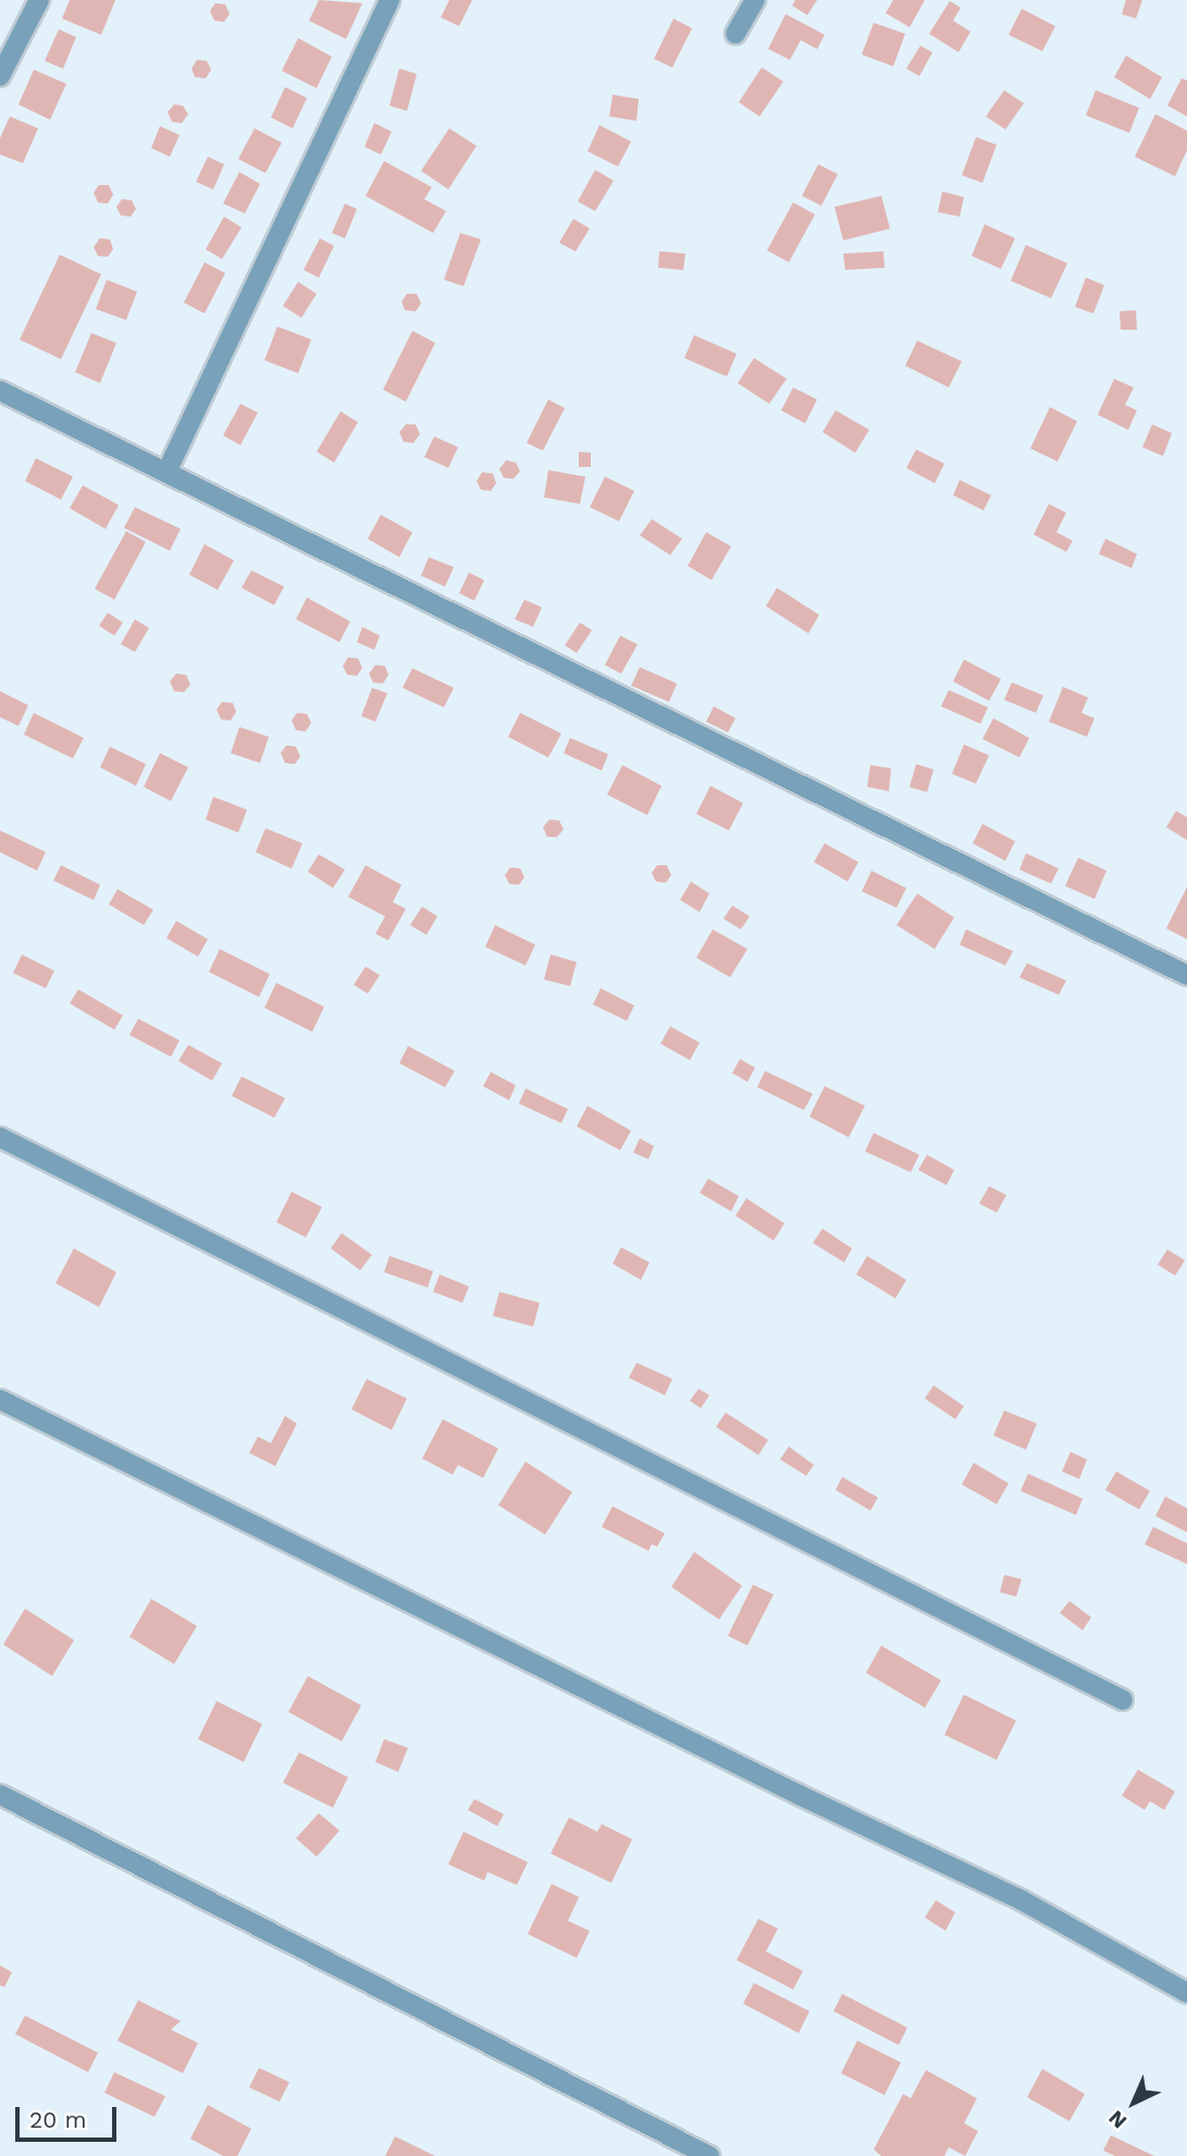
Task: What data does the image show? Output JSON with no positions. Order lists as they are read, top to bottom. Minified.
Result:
{"scale_bar":"20 m","north":"bottom left"}
